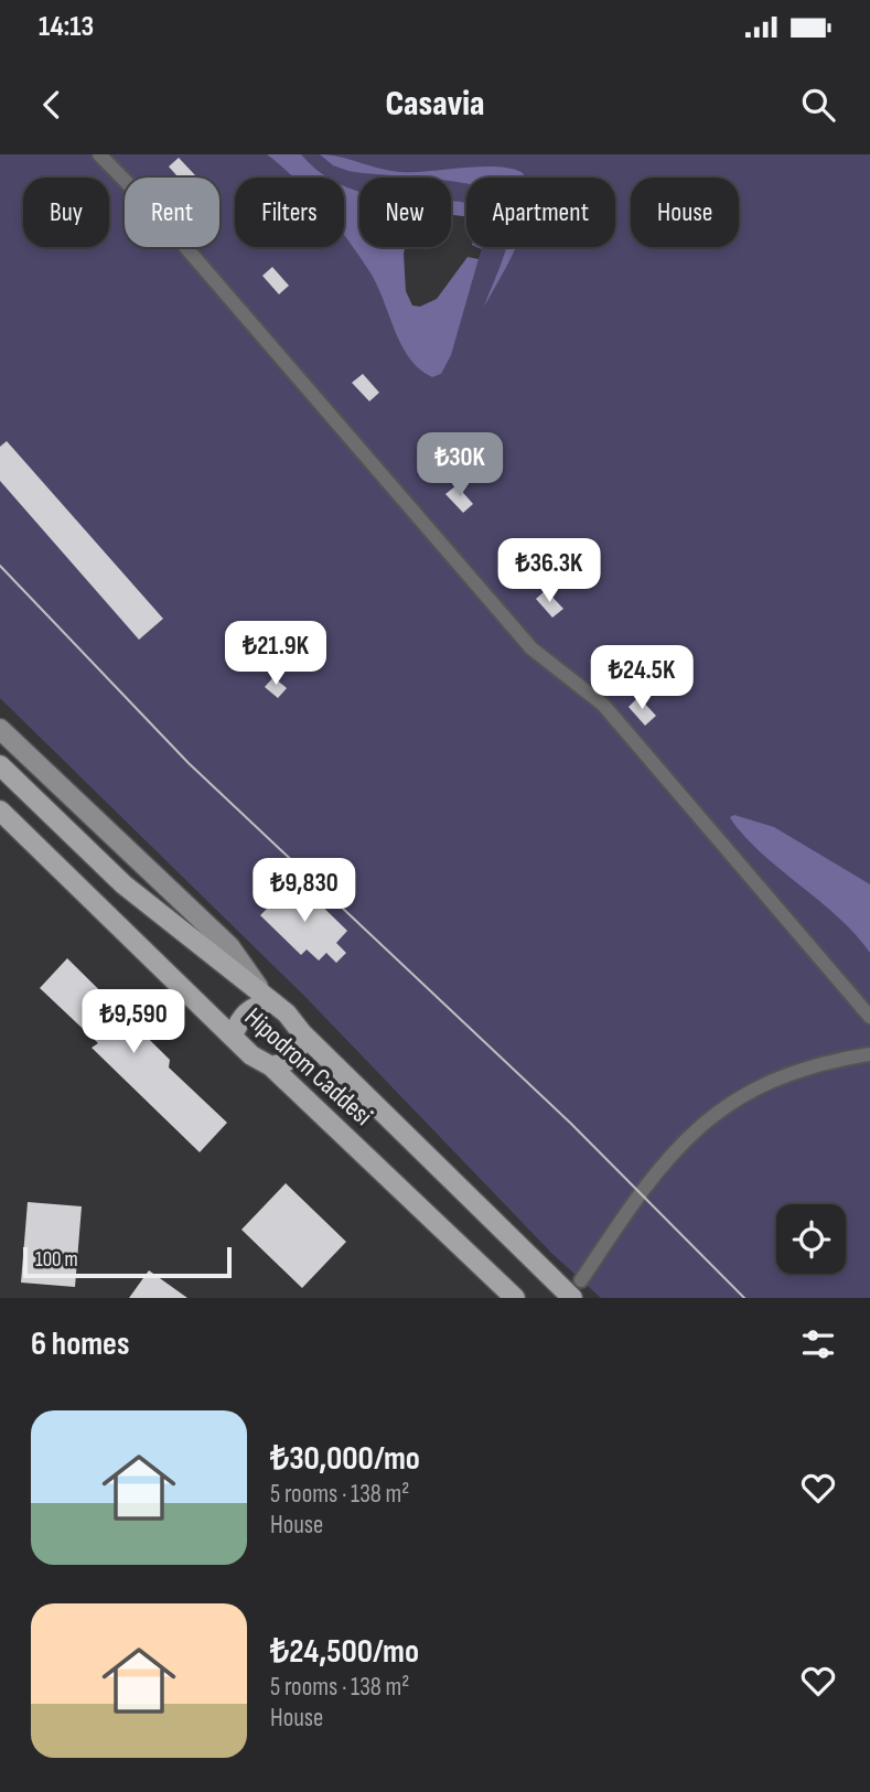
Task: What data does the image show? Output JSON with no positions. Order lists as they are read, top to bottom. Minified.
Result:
{"streets":{"main road":["Hipodrom Caddesi"]},"scale_bar":"100 m","page":{"status":"14:13","header":"Casavia","chip":["Buy","Rent","Filters","New","Apartment","House"],"price":["₺30K","₺36.3K","₺21.9K","₺24.5K","₺9,830","₺9,590"],"scale":"100 m","heading":"6 homes","list":[{"name":"₺30,000/mo","note":"5 rooms · 138 m² · House"},{"name":"₺24,500/mo","note":"5 rooms · 138 m² · House"}]}}
